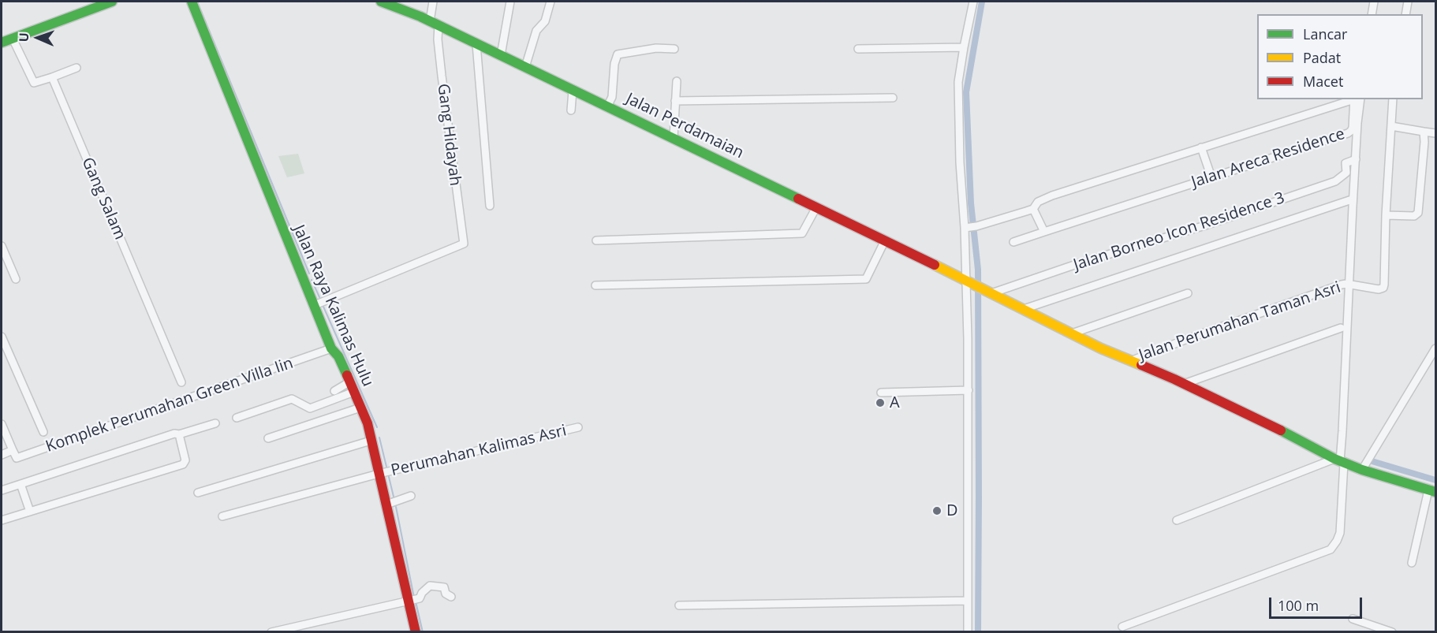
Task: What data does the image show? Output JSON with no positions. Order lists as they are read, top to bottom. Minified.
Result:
{"streets":{"street":["Jalan Perdamaian","Gang Hidayah","Jalan Areca Residence","Gang Salam","Jalan Borneo Icon Residence 3","Jalan Raya Kalimas Hulu","Jalan Perumahan Taman Asri","Komplek Perumahan Green Villa Iin","Perumahan Kalimas Asri"]},"crossings":[["Jalan Perdamaian","Gang Hidayah"],["Jalan Perdamaian","Jalan Borneo Icon Residence 3"],["Jalan Perdamaian","Jalan Perumahan Taman Asri"],["Gang Hidayah","Jalan Raya Kalimas Hulu"],["Jalan Raya Kalimas Hulu","Komplek Perumahan Green Villa Iin"],["Jalan Raya Kalimas Hulu","Perumahan Kalimas Asri"]],"places":["A","D"],"legend":["Lancar","Padat","Macet"],"scale_bar":"100 m","north":"left"}
